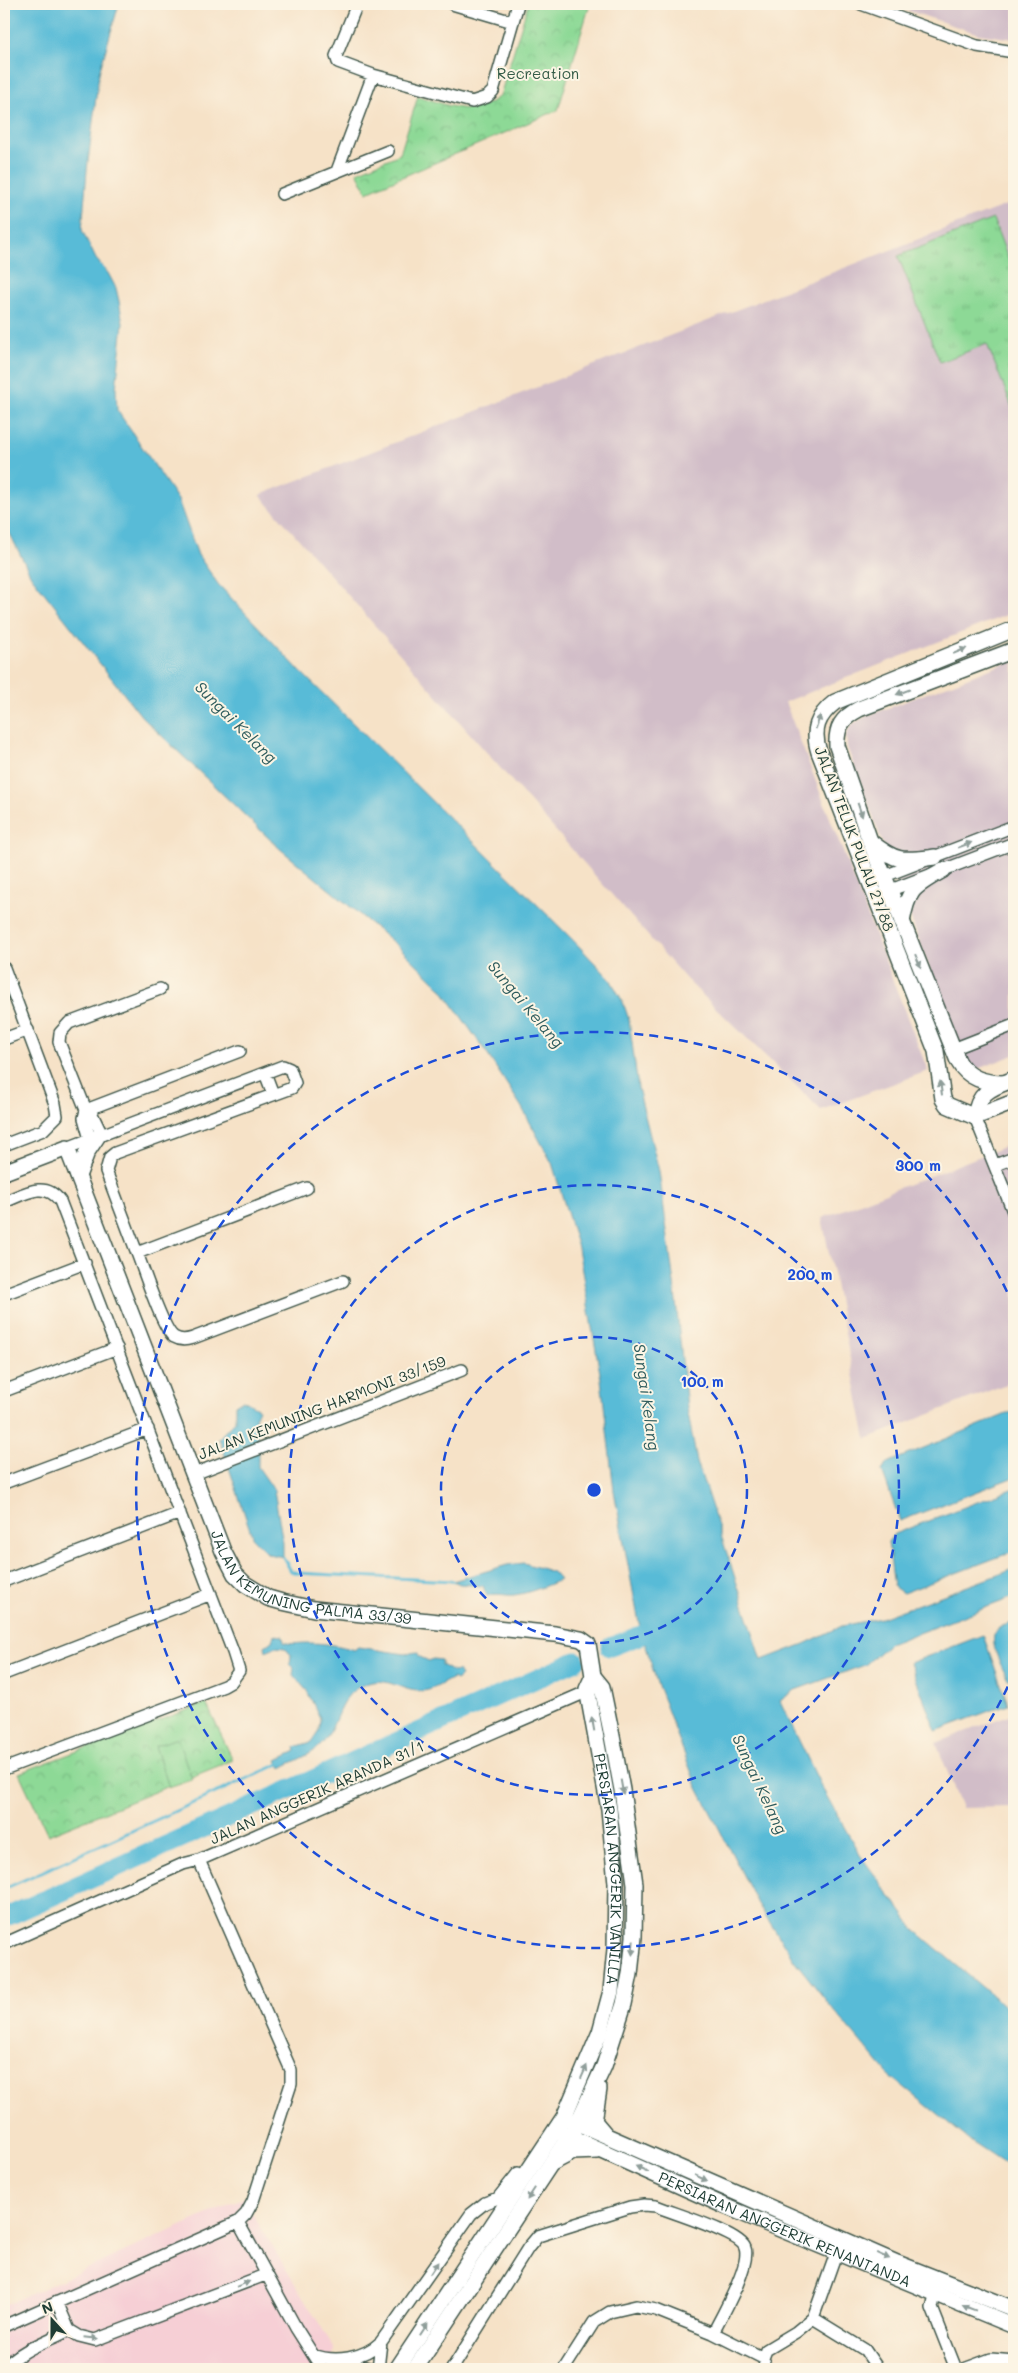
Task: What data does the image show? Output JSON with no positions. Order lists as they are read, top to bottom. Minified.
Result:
{"streets":{"main road":["JALAN TELUK PULAU 27/88","JALAN KEMUNING PALMA 33/39","PERSIARAN ANGGERIK VANILLA","PERSIARAN ANGGERIK RENANTANDA"],"street":["JALAN KEMUNING HARMONI 33/159","JALAN ANGGERIK ARANDA 31/1"]},"crossings":[["JALAN KEMUNING HARMONI 33/159","JALAN KEMUNING PALMA 33/39"],["JALAN KEMUNING PALMA 33/39","PERSIARAN ANGGERIK VANILLA"],["JALAN ANGGERIK ARANDA 31/1","PERSIARAN ANGGERIK VANILLA"],["PERSIARAN ANGGERIK VANILLA","PERSIARAN ANGGERIK RENANTANDA"]],"water":["Sungai Kelang"],"parks":["Recreation"],"north":"top","rings":["300 m","200 m","100 m"]}
